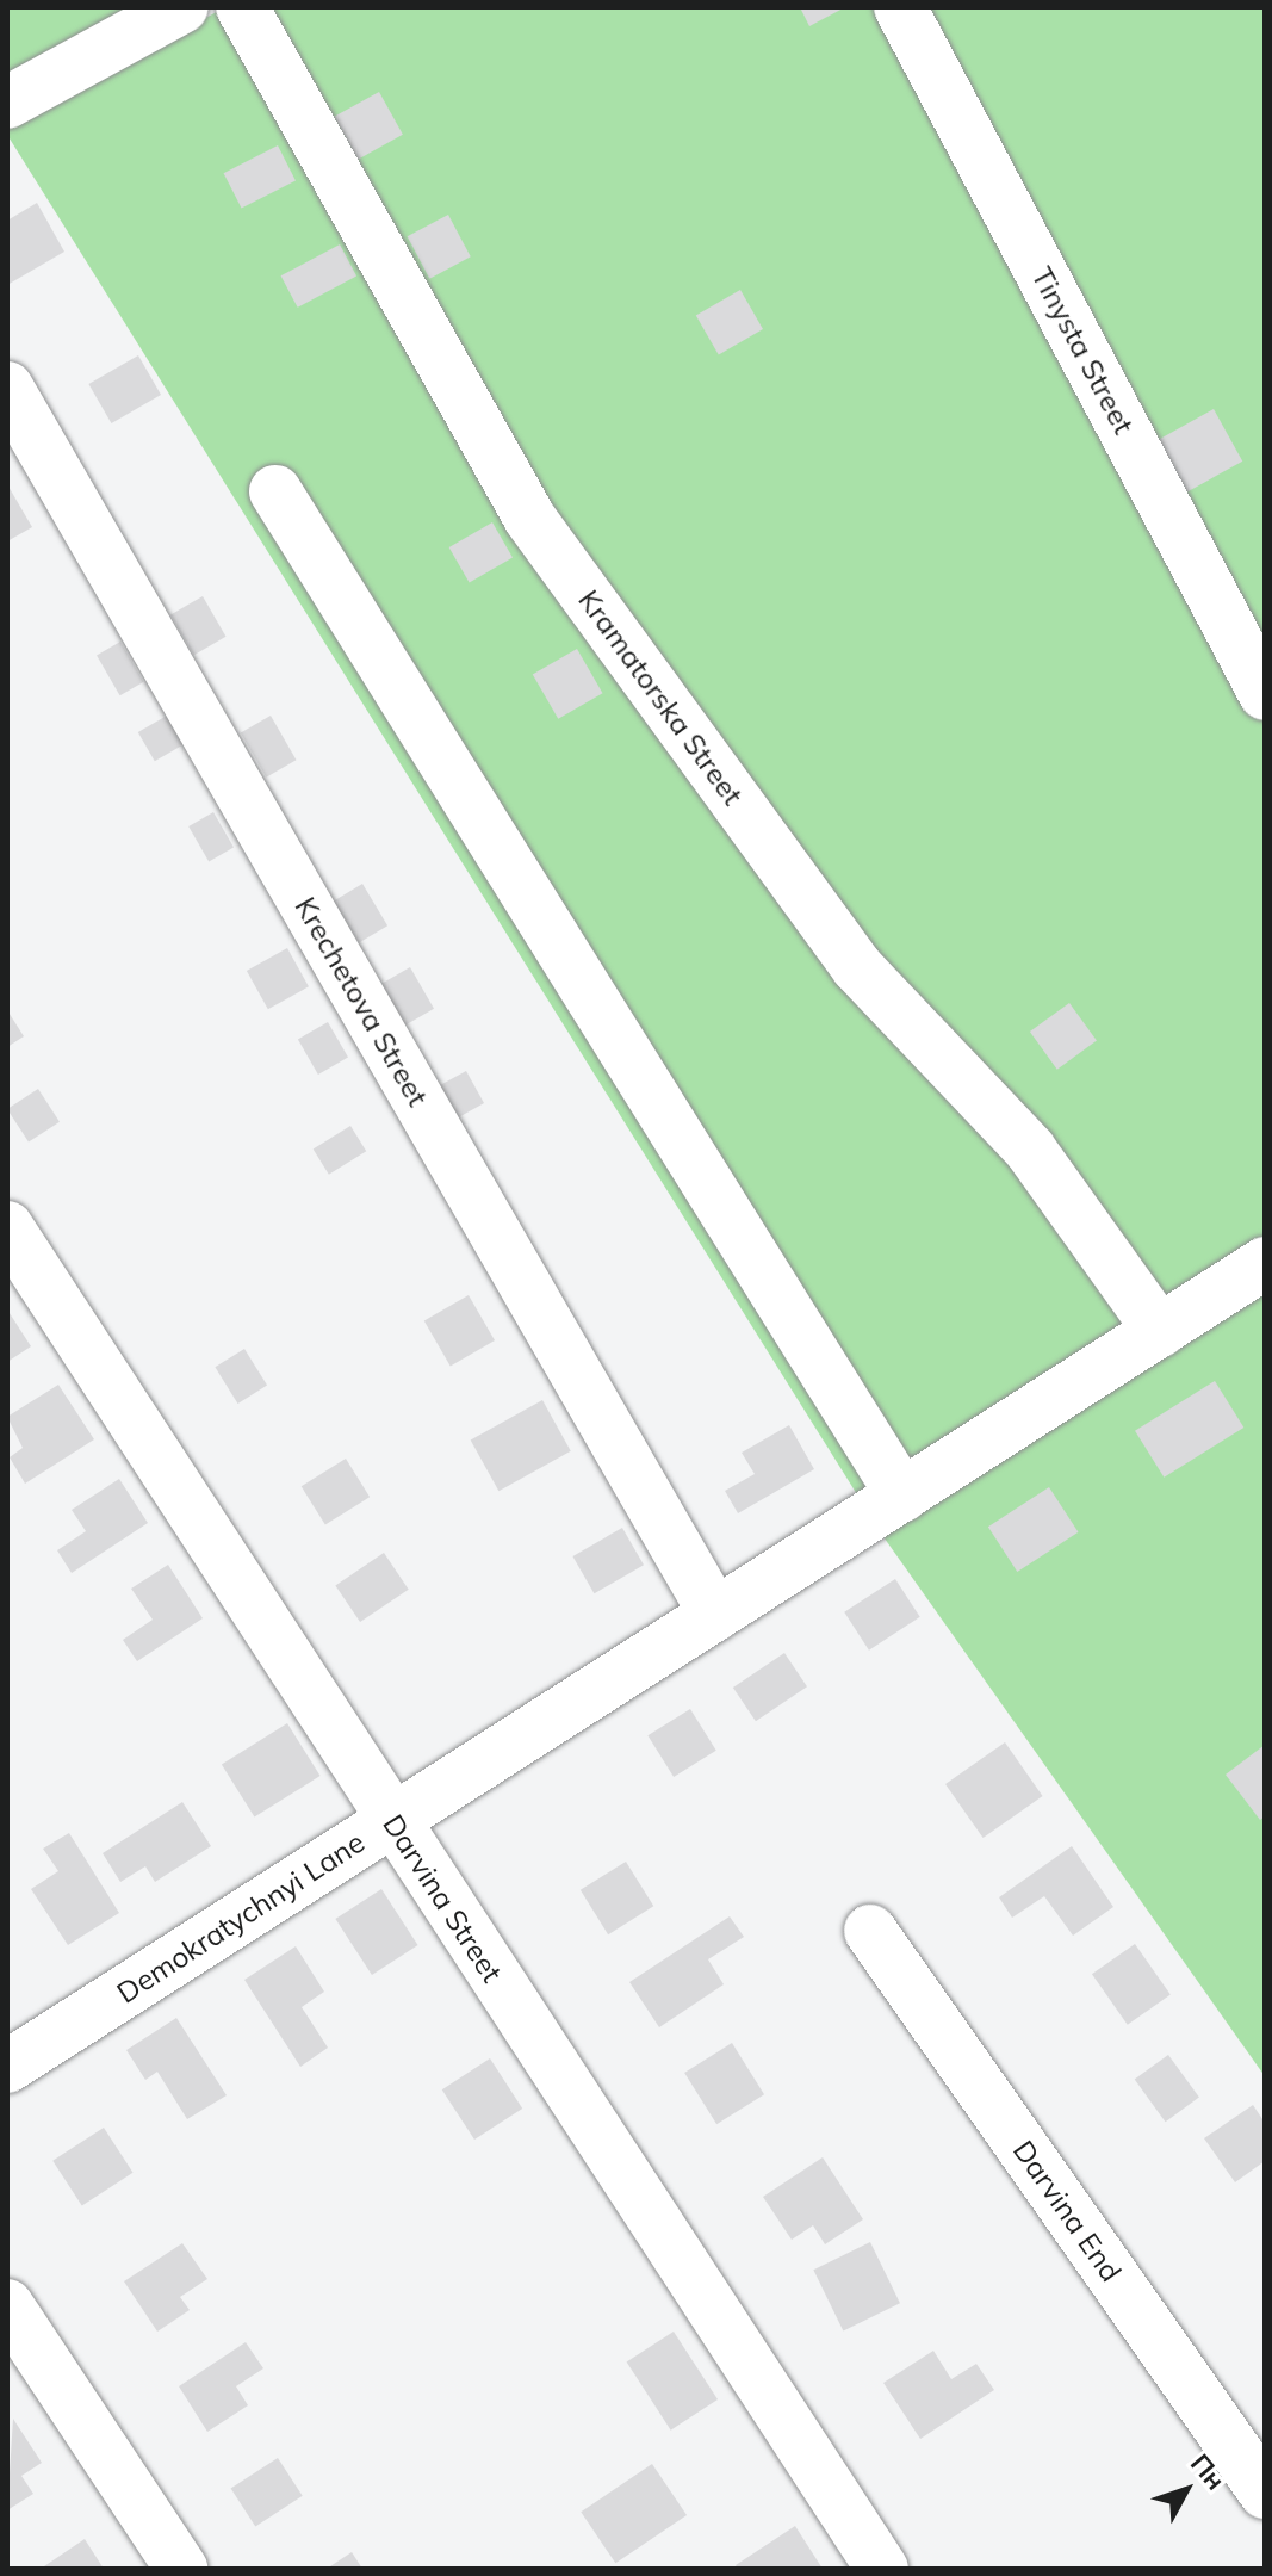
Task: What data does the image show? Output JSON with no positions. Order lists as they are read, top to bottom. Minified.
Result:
{"streets":{"street":["Tinysta Street","Kramatorska Street","Krechetova Street","Darvina Street","Demokratychnyi Lane","Darvina End"]},"crossings":[["Kramatorska Street","Demokratychnyi Lane"],["Krechetova Street","Demokratychnyi Lane"],["Darvina Street","Demokratychnyi Lane"]],"north":"top right"}
